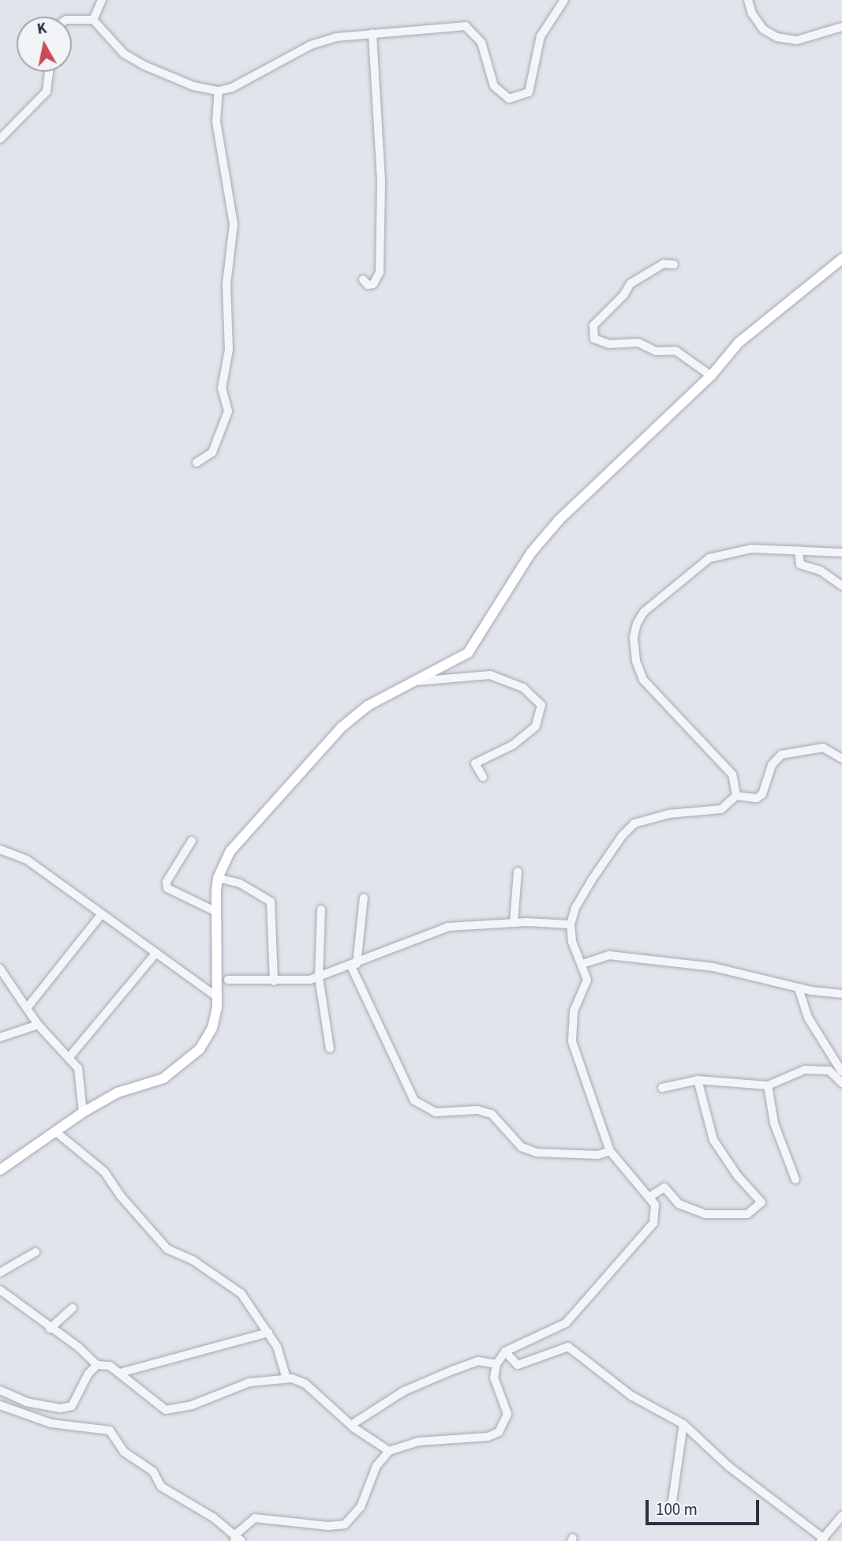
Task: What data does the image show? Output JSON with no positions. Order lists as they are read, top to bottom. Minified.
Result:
{"scale_bar":"100 m","north":"top"}
